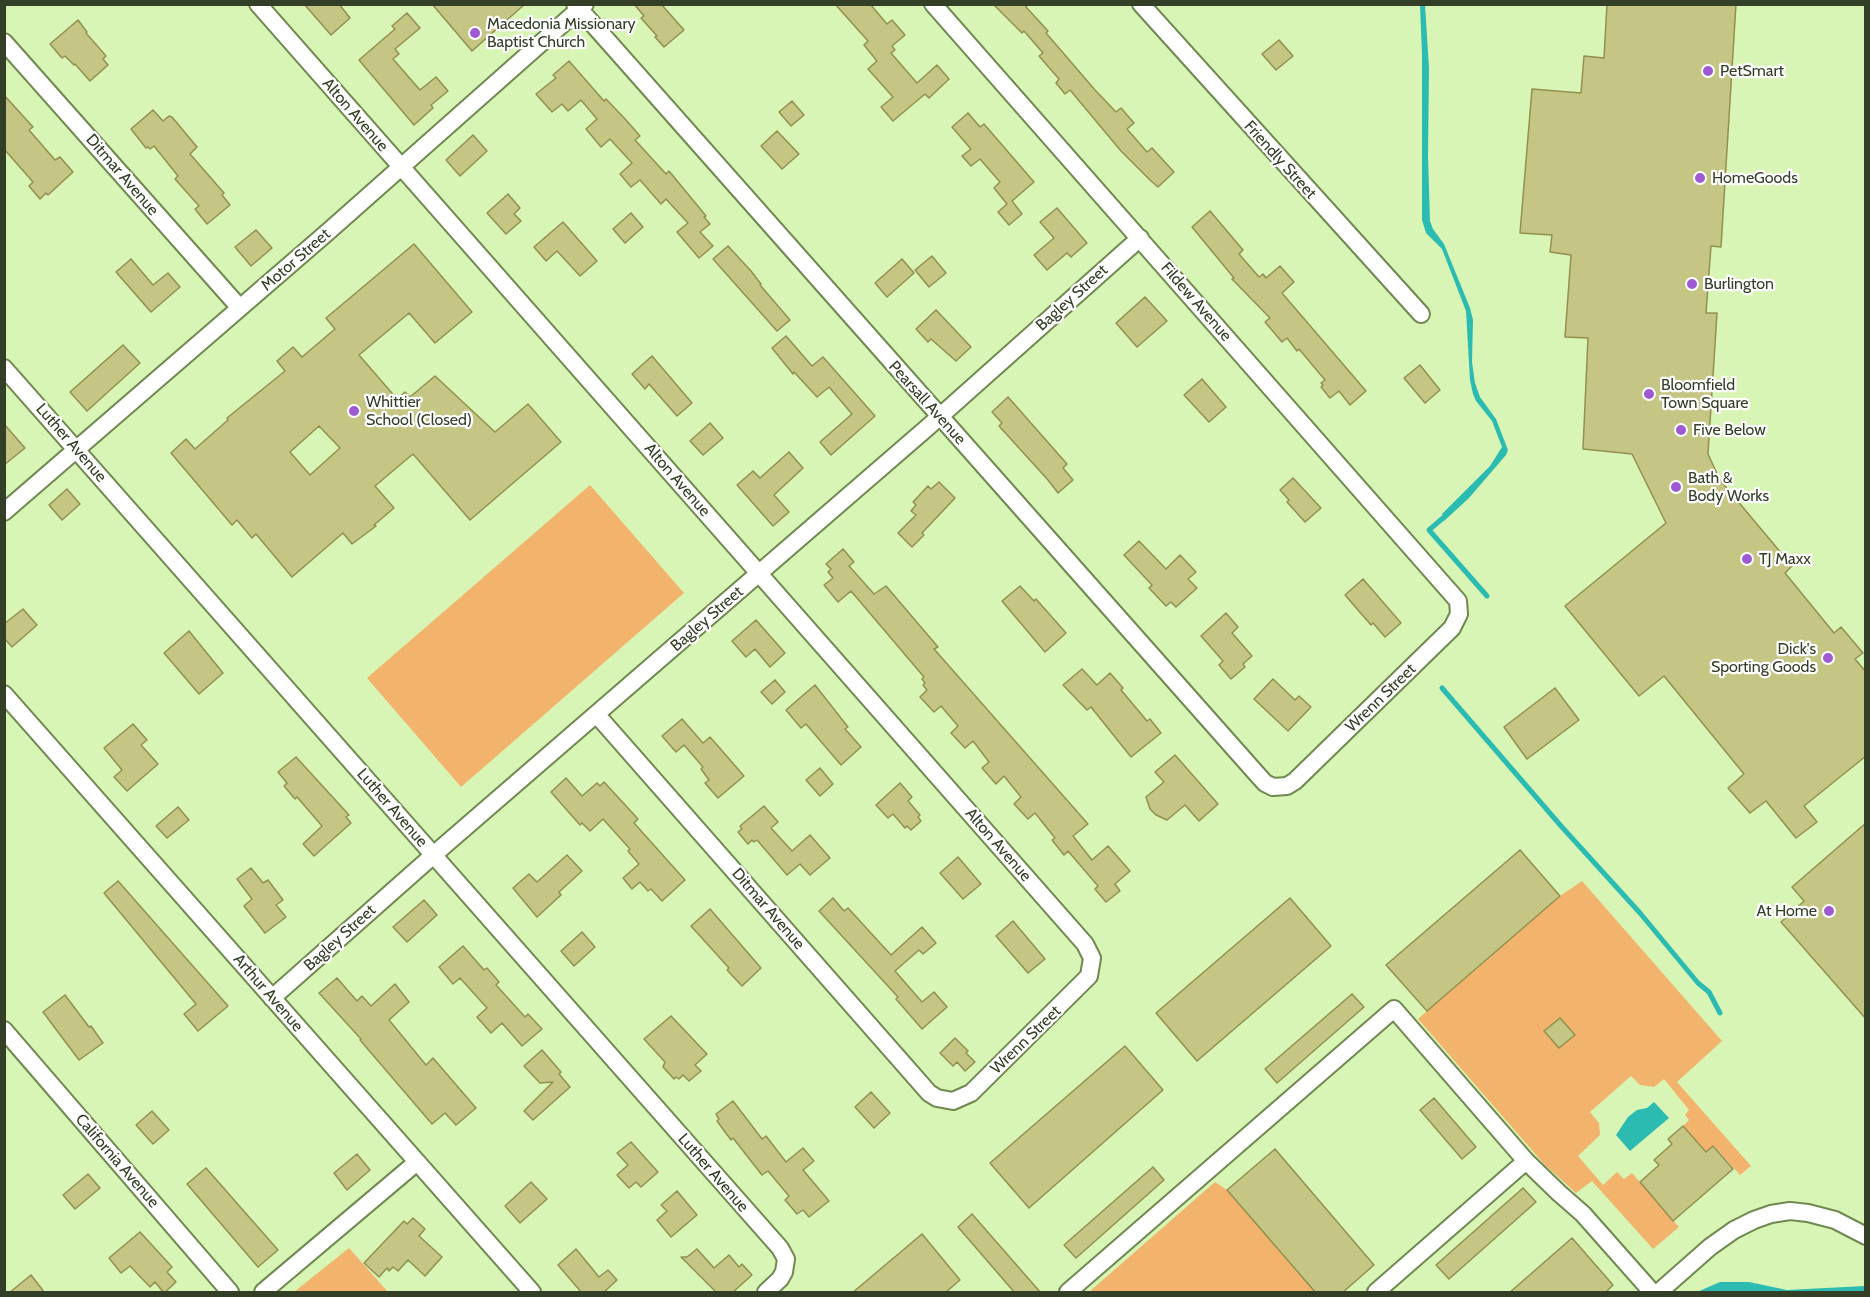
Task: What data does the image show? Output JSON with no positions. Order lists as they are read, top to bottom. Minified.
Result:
{"streets":{"street":["Alton Avenue","Friendly Street","Ditmar Avenue","Motor Street","Bagley Street","Fildew Avenue","Pearsall Avenue","Luther Avenue","Wrenn Street","Arthur Avenue","California Avenue"]},"crossings":[["Alton Avenue","Motor Street"],["Alton Avenue","Bagley Street"],["Alton Avenue","Wrenn Street"],["Ditmar Avenue","Motor Street"],["Ditmar Avenue","Bagley Street"],["Ditmar Avenue","Wrenn Street"],["Motor Street","Pearsall Avenue"],["Motor Street","Luther Avenue"],["Bagley Street","Fildew Avenue"],["Bagley Street","Pearsall Avenue"],["Bagley Street","Luther Avenue"],["Bagley Street","Arthur Avenue"],["Fildew Avenue","Wrenn Street"],["Pearsall Avenue","Wrenn Street"]],"places":["Macedonia Missionary Baptist Church","PetSmart","HomeGoods","Burlington","Bloomfield Town Square","Whittier School (Closed)","Five Below","Bath & Body Works","TJ Maxx","Dick's Sporting Goods","At Home"]}
